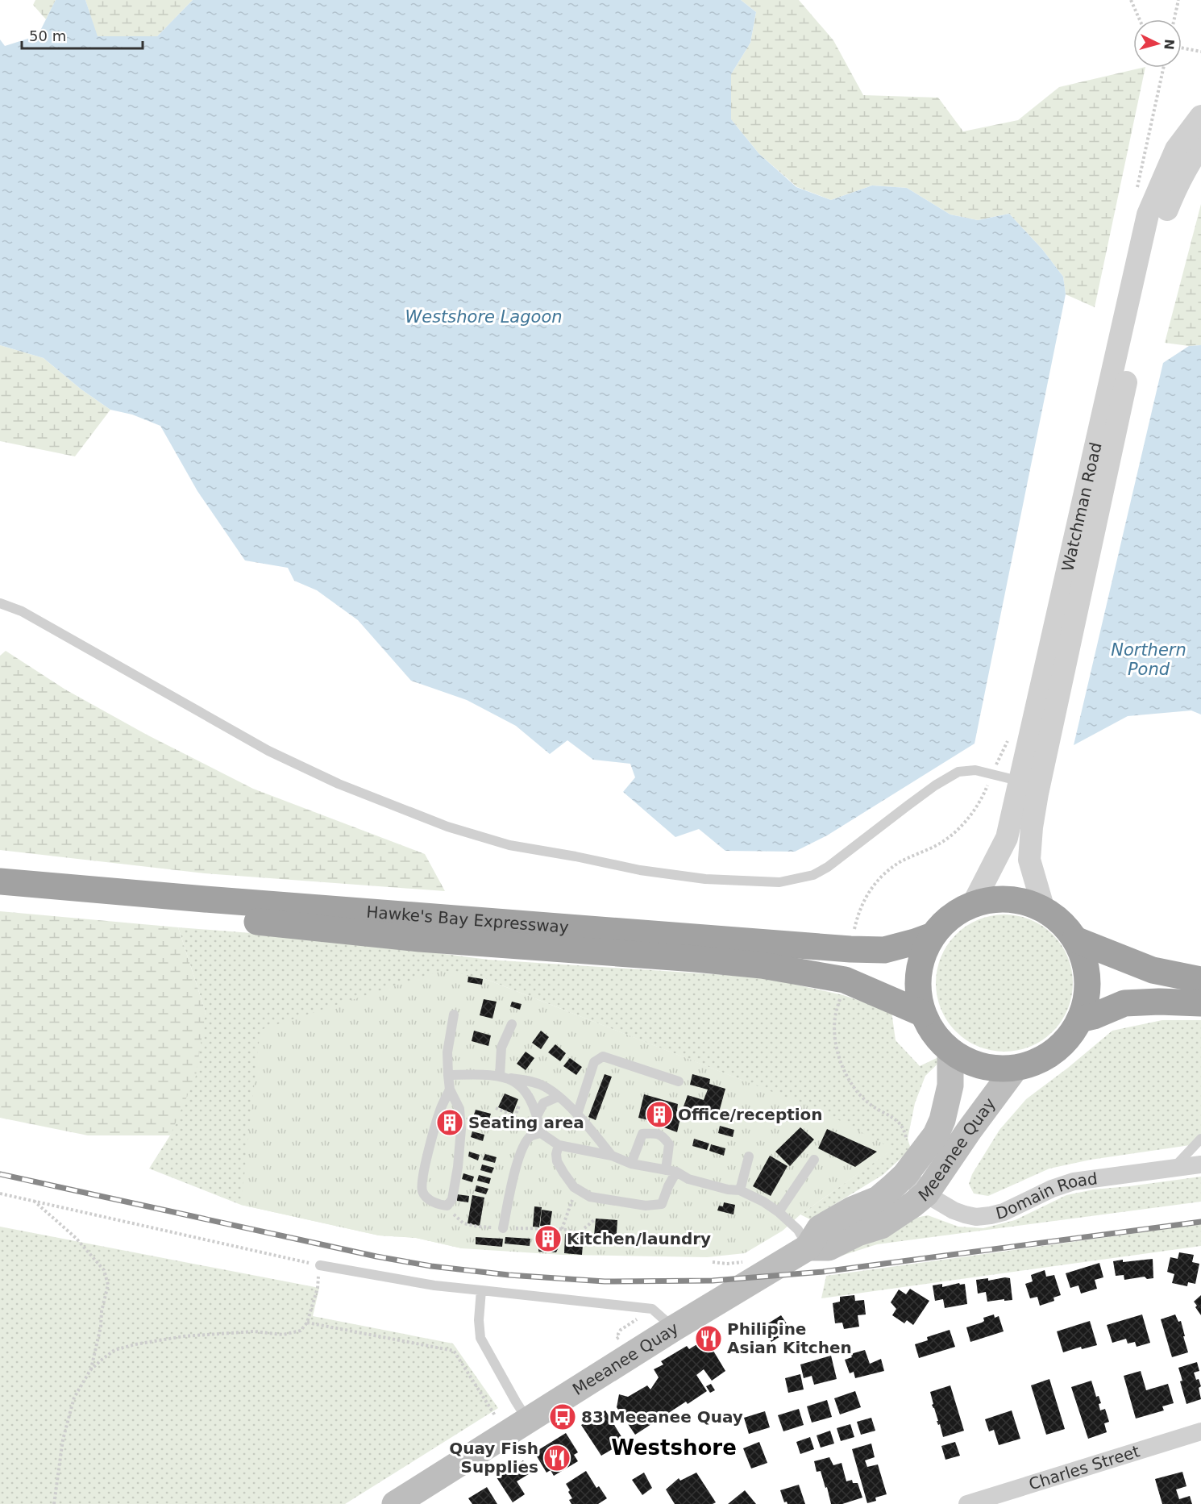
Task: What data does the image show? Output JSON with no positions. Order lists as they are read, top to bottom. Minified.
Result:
{"streets":{"highway":["Hawke's Bay Expressway"],"main road":["Meeanee Quay"],"street":["Watchman Road","Domain Road","Charles Street"]},"crossings":[["Watchman Road","Hawke's Bay Expressway"],["Watchman Road","Meeanee Quay"],["Hawke's Bay Expressway","Meeanee Quay"],["Meeanee Quay","Domain Road"]],"districts":["Westshore"],"water":["Westshore Lagoon","Northern Pond"],"places":{"building":["Office/reception","Seating area","Kitchen/laundry"],"restaurant":["Philipine Asian Kitchen","Quay Fish Supplies"],"bus stop":["83 Meeanee Quay"]},"scale_bar":"50 m","north":"right"}
